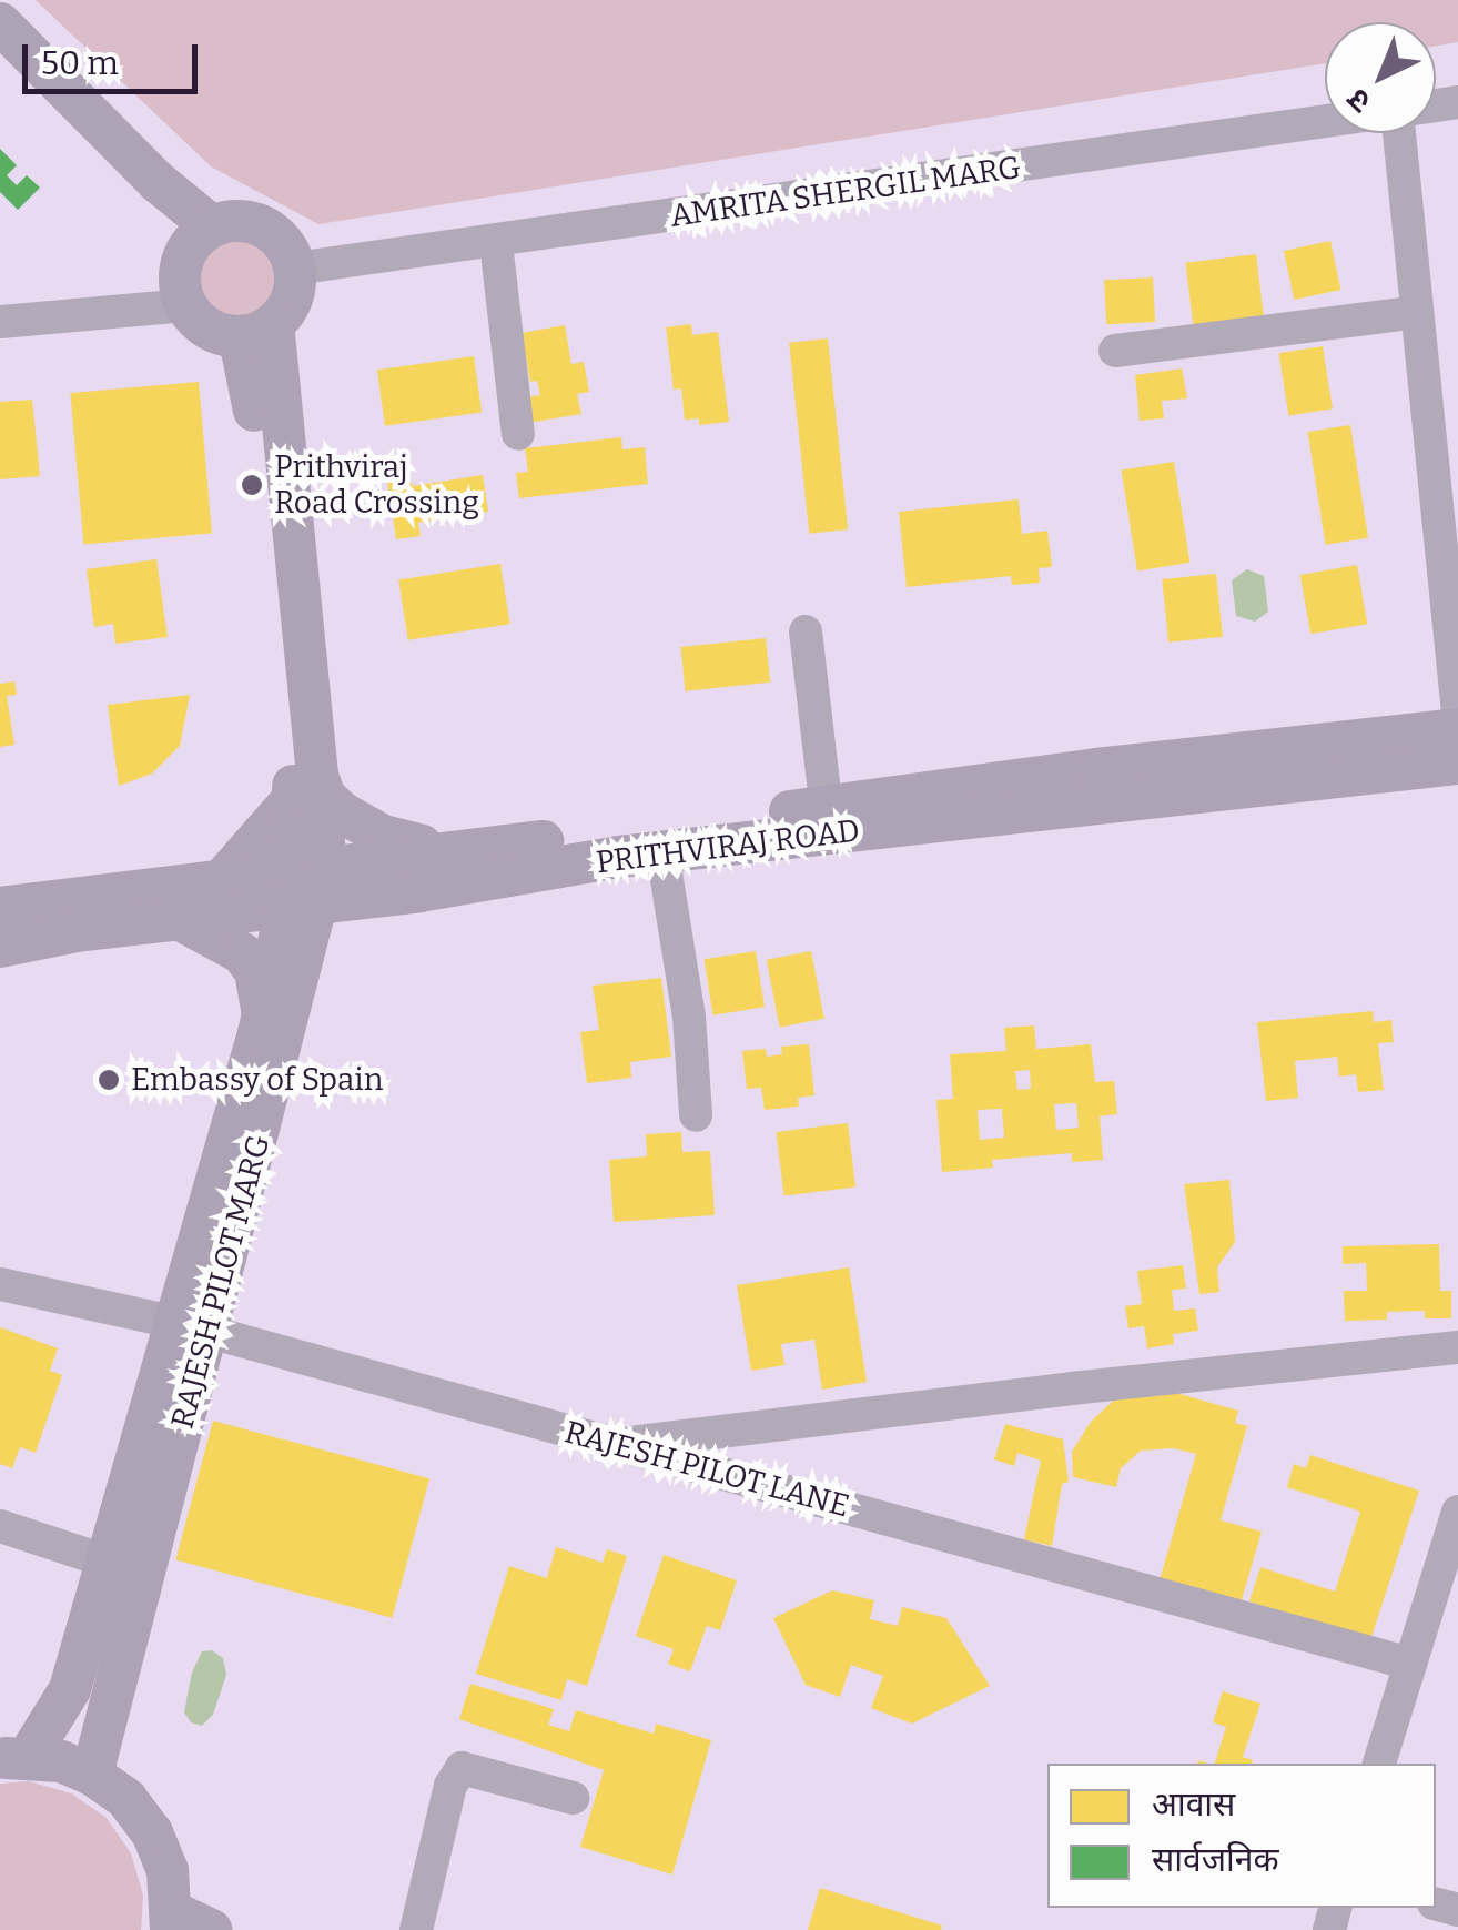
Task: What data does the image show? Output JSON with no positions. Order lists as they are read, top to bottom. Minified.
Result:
{"streets":{"main road":["PRITHVIRAJ ROAD","RAJESH PILOT MARG"],"street":["AMRITA SHERGIL MARG","RAJESH PILOT LANE"]},"crossings":[["AMRITA SHERGIL MARG","RAJESH PILOT MARG"],["PRITHVIRAJ ROAD","RAJESH PILOT MARG"],["RAJESH PILOT MARG","RAJESH PILOT LANE"]],"places":["Prithviraj Road Crossing","Embassy of Spain"],"legend":["आवास","सार्वजनिक"],"scale_bar":"50 m","north":"bottom left"}
